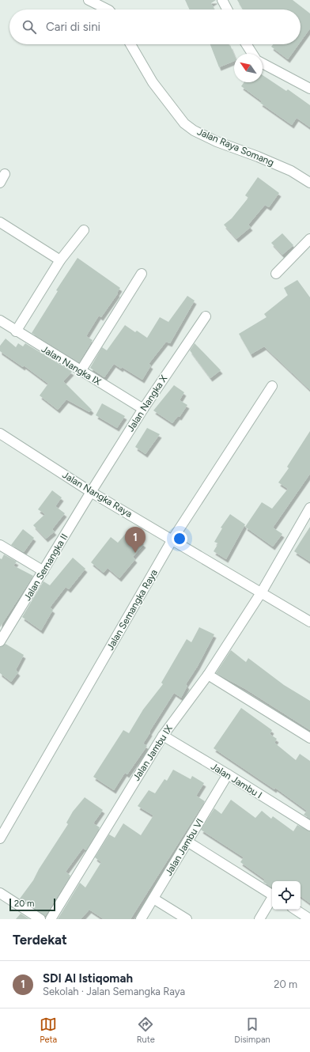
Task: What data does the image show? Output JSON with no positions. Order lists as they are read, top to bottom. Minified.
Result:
{"streets":{"street":["Jalan Raya Somang","Jalan Nangka IX","Jalan Nangka X","Jalan Nangka Raya","Jalan Semangka II","Jalan Semangka Raya","Jalan Jambu IX","Jalan Jambu I","Jalan Jambu VI"]},"crossings":[["Jalan Nangka IX","Jalan Nangka X"],["Jalan Nangka X","Jalan Nangka Raya"],["Jalan Nangka X","Jalan Semangka II"],["Jalan Nangka Raya","Jalan Semangka II"],["Jalan Nangka Raya","Jalan Semangka Raya"],["Jalan Nangka Raya","Jalan Jambu IX"],["Jalan Jambu IX","Jalan Jambu I"],["Jalan Jambu I","Jalan Jambu VI"]],"scale_bar":"20 m","north":"top left","page":{"search":"Cari di sini","pins":"1","scale":"20 m","heading":"Terdekat","list":[{"mark":"1","name":"SDI Al Istiqomah","note":"Sekolah · Jalan Semangka Raya","value":"20 m"}],"nav":["Peta","Rute","Disimpan"]}}
